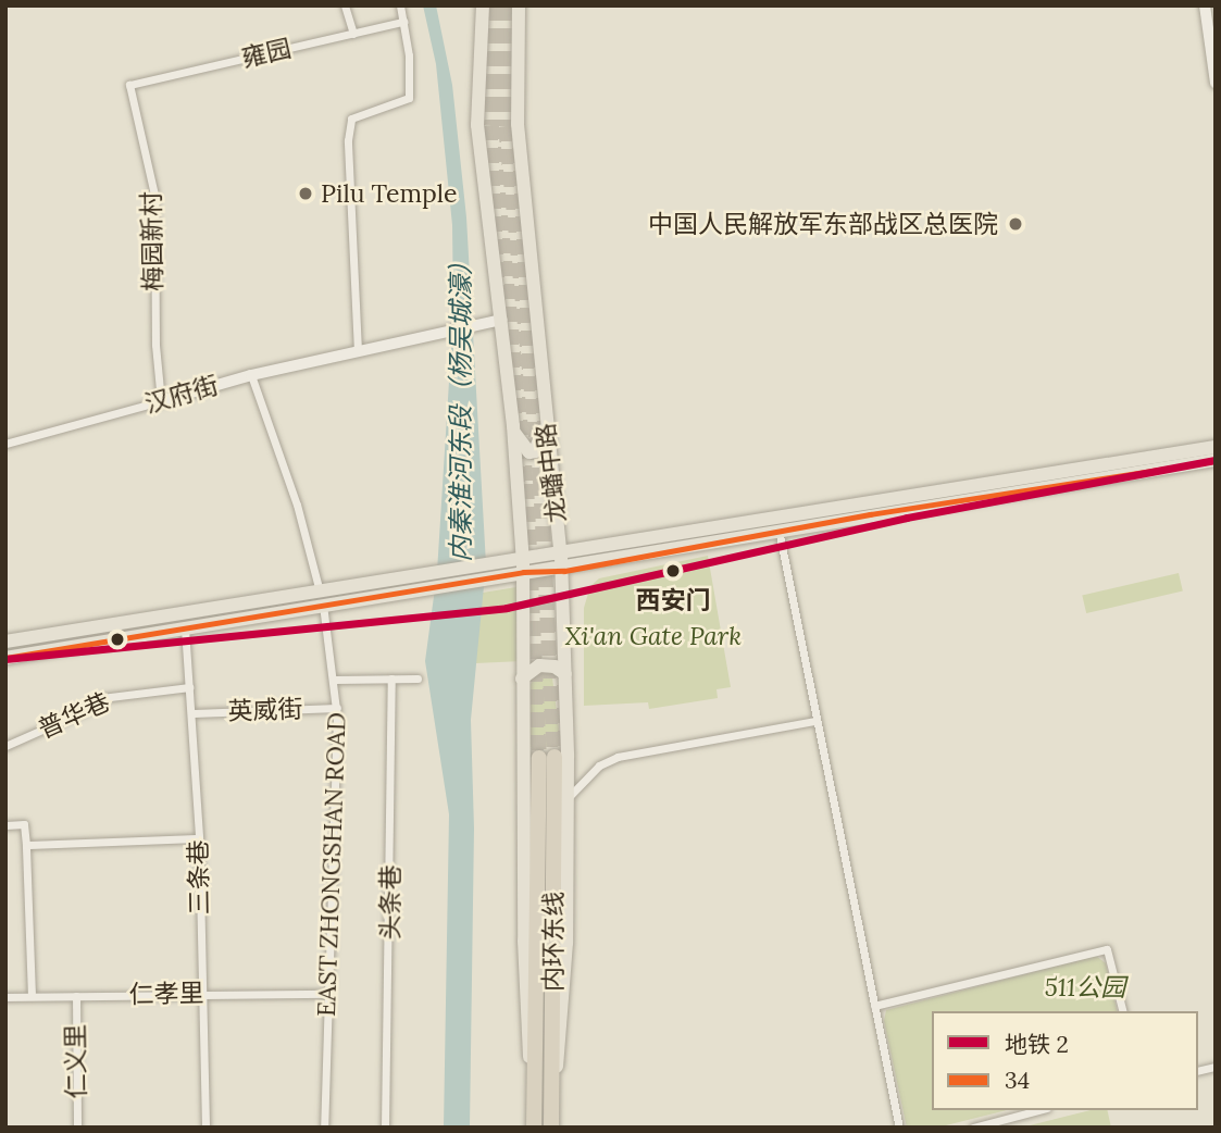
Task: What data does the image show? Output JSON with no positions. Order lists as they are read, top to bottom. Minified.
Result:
{"streets":{"highway":["内环东线"],"main road":["龙蟠中路"],"street":["雍园","梅园新村","汉府街","英威街","普华巷","EAST ZHONGSHAN ROAD","三条巷","头条巷","仁孝里","仁义里"]},"crossings":[["雍园","梅园新村"],["梅园新村","汉府街"],["汉府街","龙蟠中路"],["龙蟠中路","内环东线"],["英威街","EAST ZHONGSHAN ROAD"],["英威街","三条巷"],["普华巷","三条巷"],["EAST ZHONGSHAN ROAD","仁孝里"],["三条巷","仁孝里"],["仁孝里","仁义里"]],"water":["内秦淮河东段（杨吴城濠）"],"parks":["Xi'an Gate Park","511公园"],"places":["Pilu Temple","中国人民解放军东部战区总医院","西安门"],"lines":["metro line 2","transit line 34"],"legend":["地铁 2","34"]}
